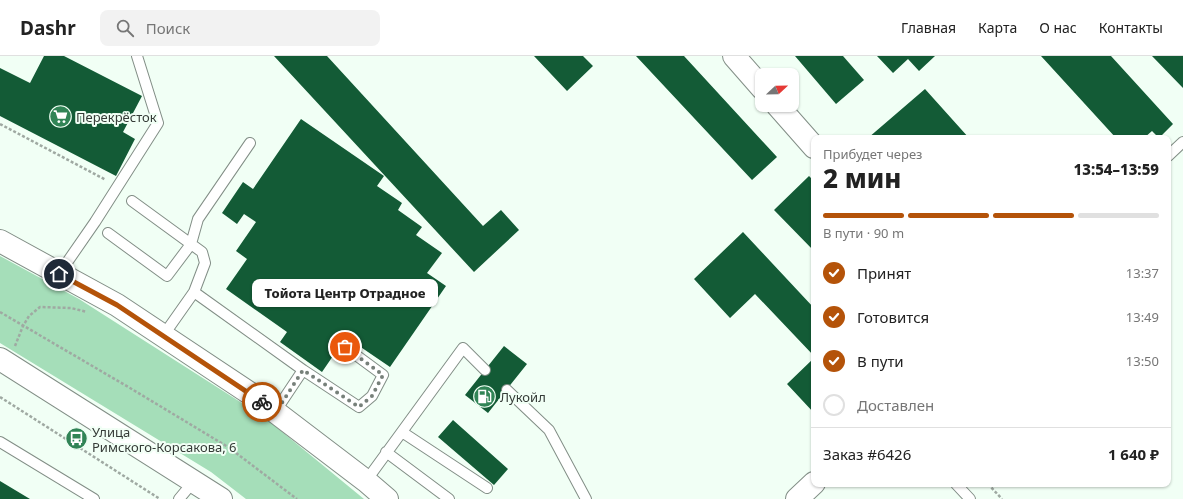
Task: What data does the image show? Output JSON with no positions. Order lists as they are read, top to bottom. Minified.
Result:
{"places":{"supermarket":["Перекрёсток"],"other":["Тойота Центр Отрадное"],"fuel station":["Лукойл"],"bus stop":["Улица Римского-Корсакова, 6"]},"north":"right","page":{"header":"Dashr","search":"Поиск","nav":["Главная","Карта","О нас","Контакты"],"heading":["2 мин","Прибудет через","13:54–13:59"],"panel":["Заказ #6426","1 640 ₽"],"bar":"В пути · 90 m","list":[["Принят","13:37"],["Готовится","13:49"],["В пути","13:50"],"Доставлен"],"bubble":"Тойота Центр Отрадное"}}
